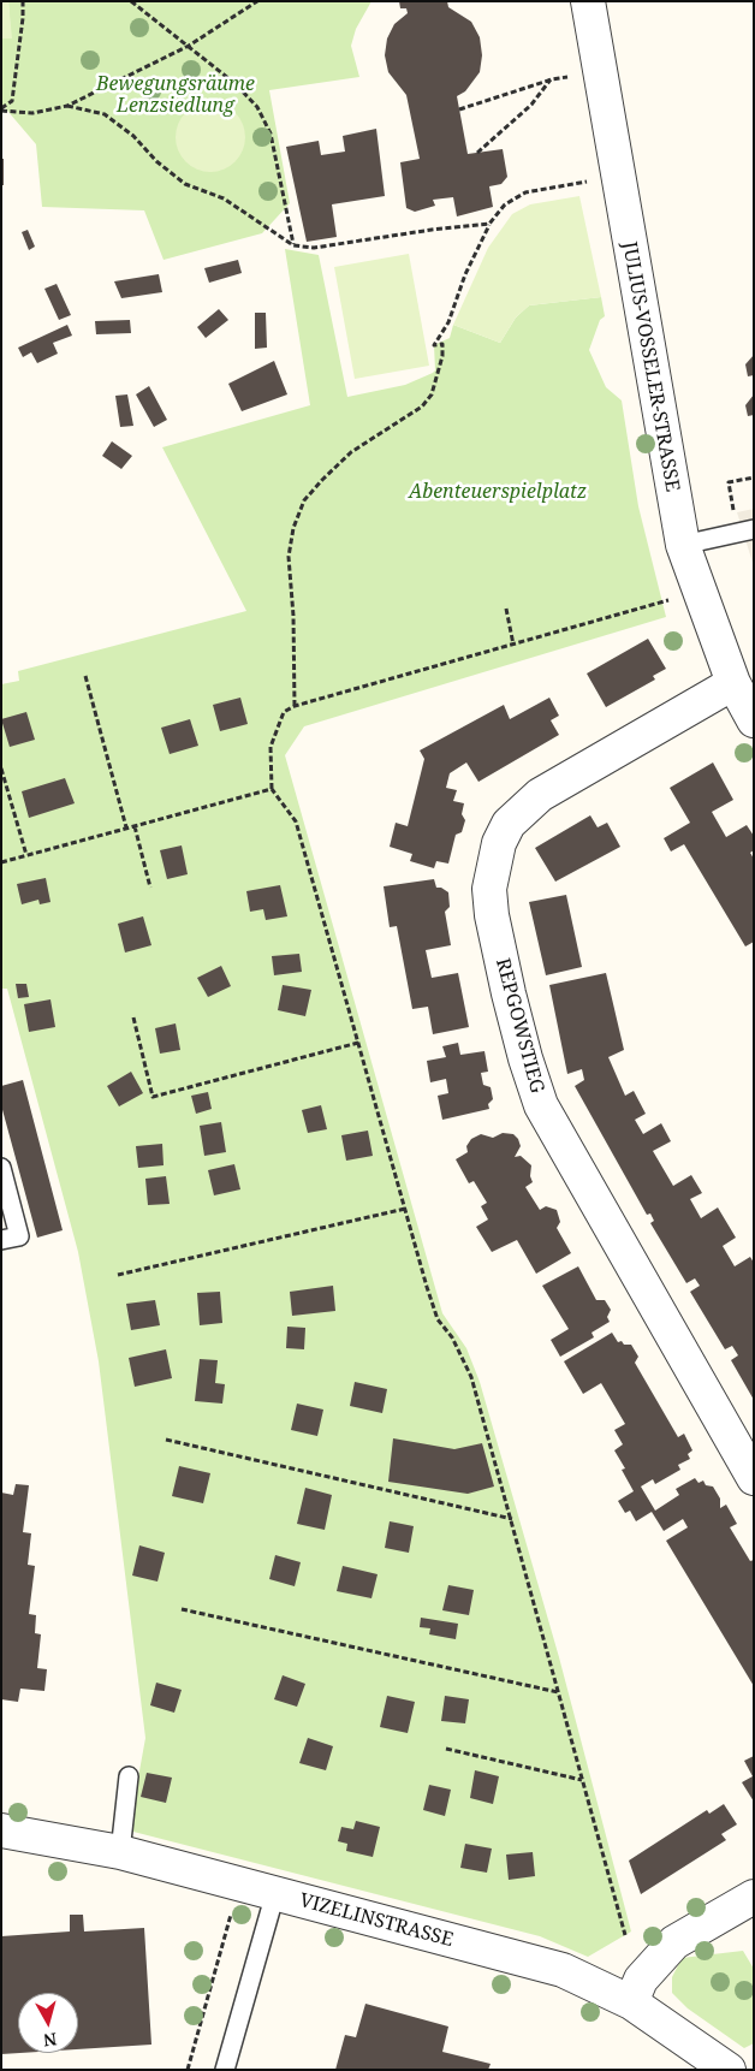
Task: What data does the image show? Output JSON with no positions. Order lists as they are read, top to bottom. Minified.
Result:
{"streets":{"street":["JULIUS-VOSSELER-STRASSE","REPGOWSTIEG","VIZELINSTRASSE"]},"crossings":[["JULIUS-VOSSELER-STRASSE","REPGOWSTIEG"]],"parks":["Bewegungsräume Lenzsiedlung","Abenteuerspielplatz"],"north":"bottom"}
